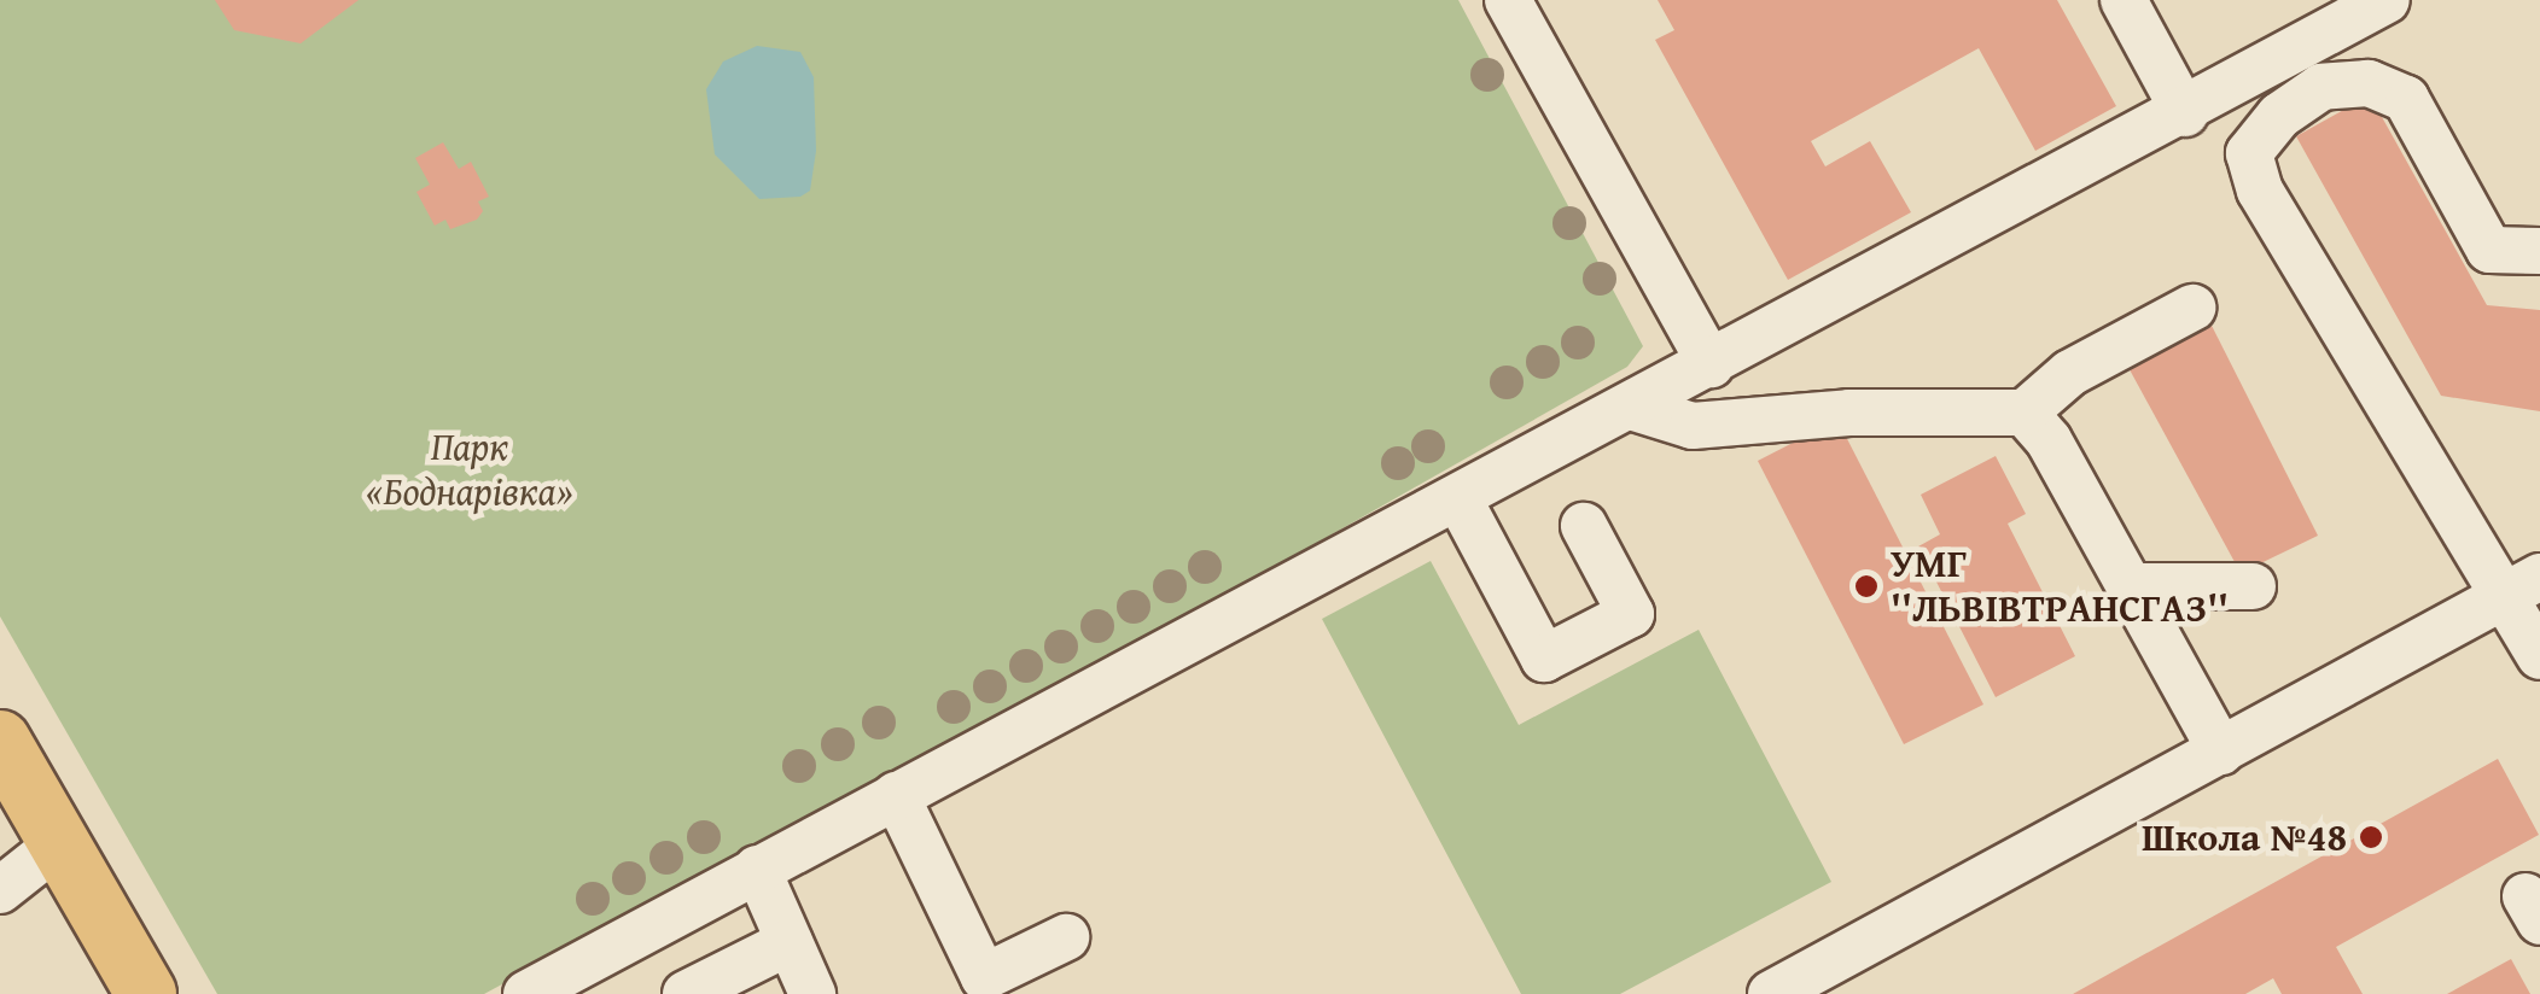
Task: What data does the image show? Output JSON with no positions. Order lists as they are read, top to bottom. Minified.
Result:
{"parks":["Парк «Боднарівка»"],"places":["УМГ ''ЛЬВІВТРАНСГАЗ''","Школа №48"]}
